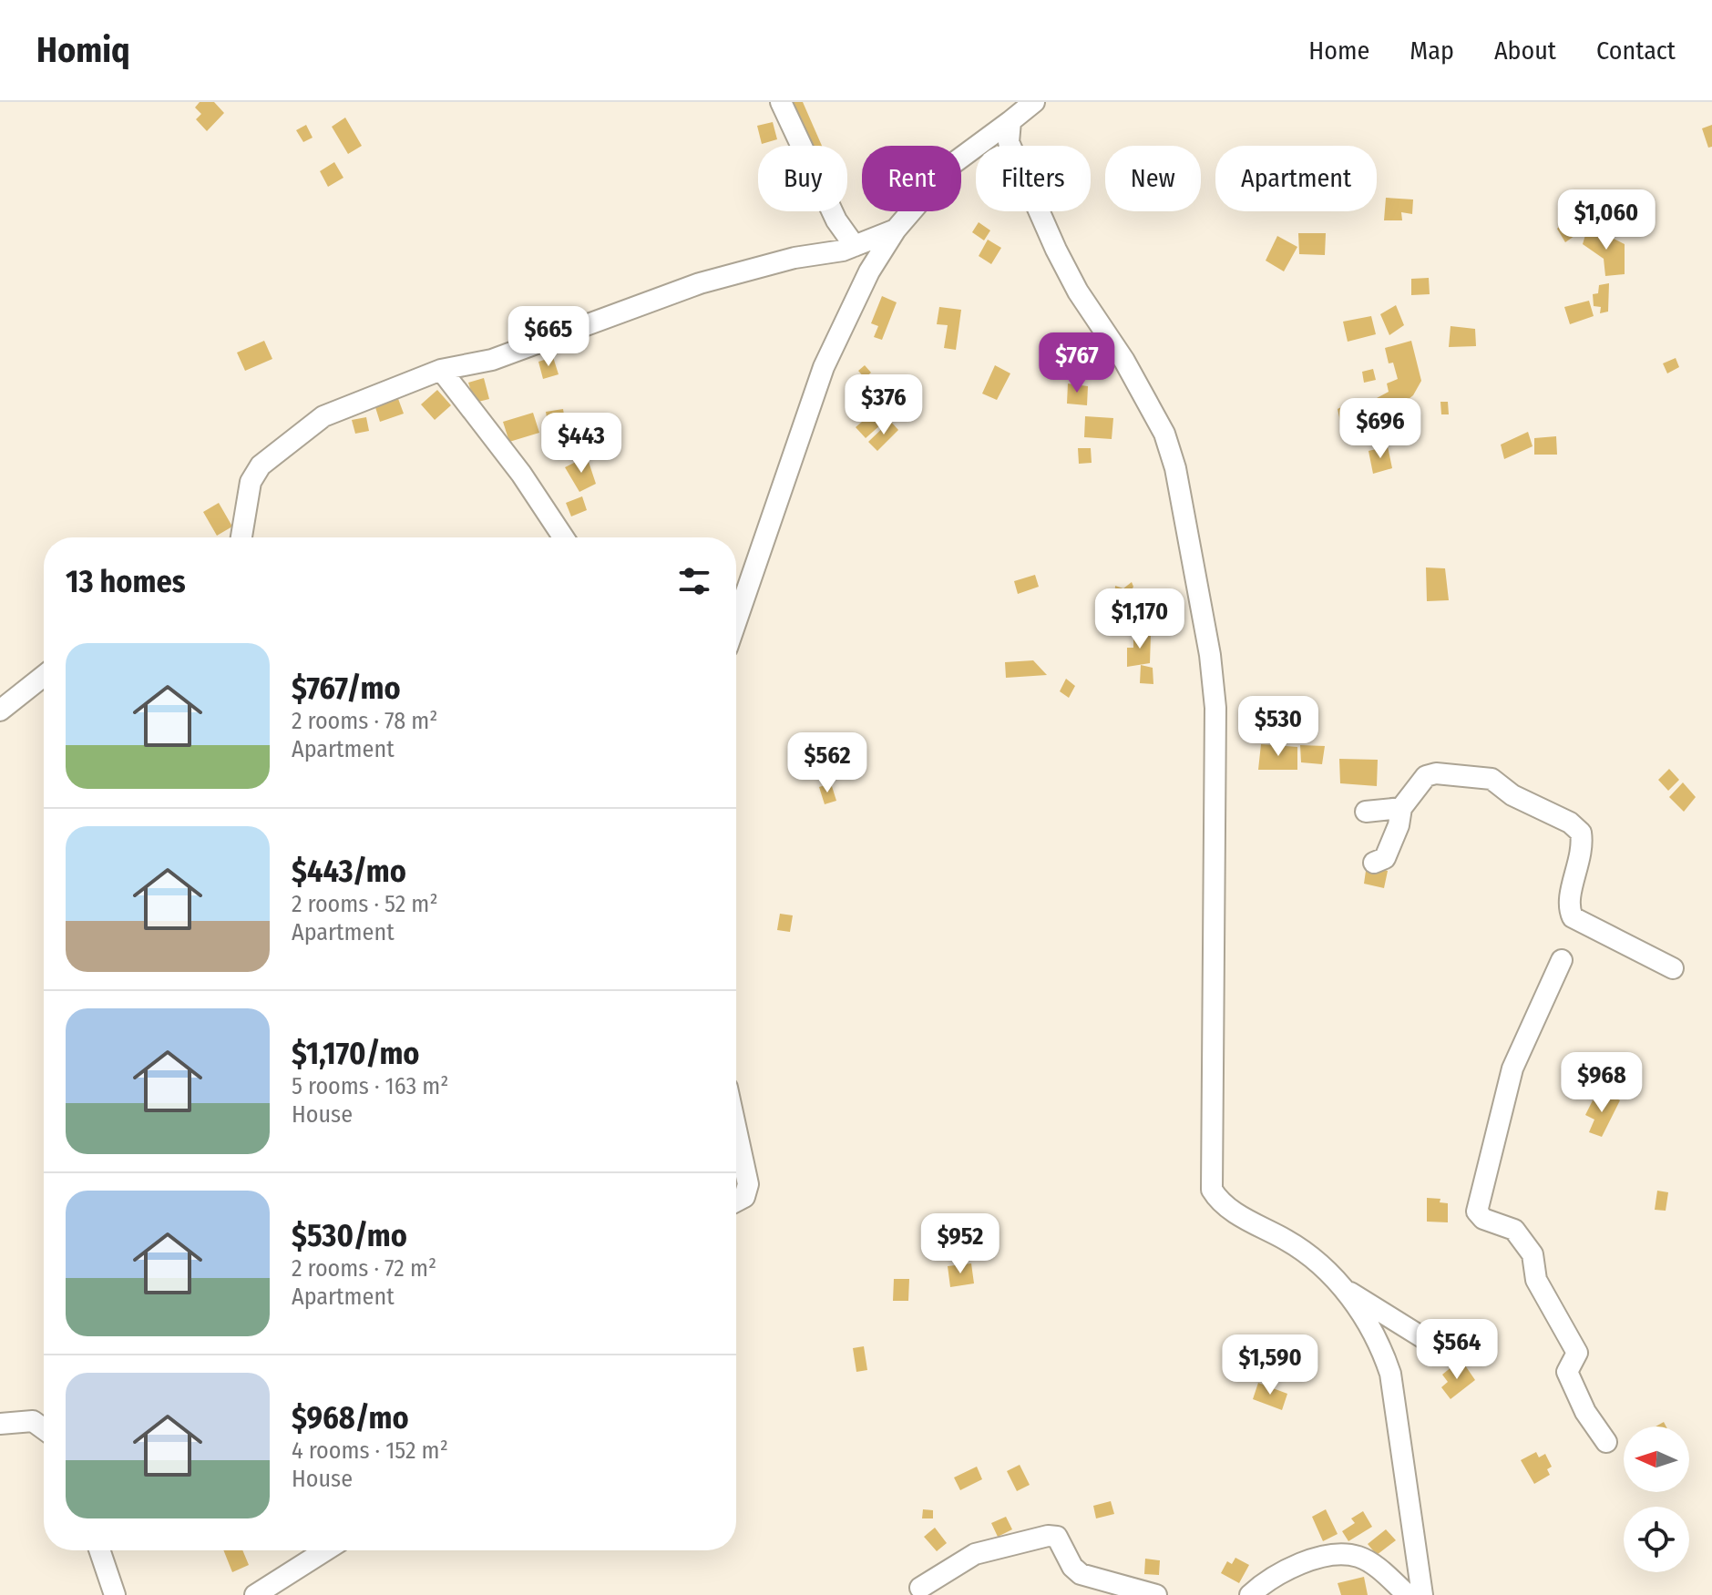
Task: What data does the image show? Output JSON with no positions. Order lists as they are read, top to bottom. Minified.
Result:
{"north":"left","page":{"header":"Homiq","nav":["Home","Map","About","Contact"],"chip":["Buy","Rent","Filters","New","Apartment"],"price":["$1,060","$665","$767","$376","$696","$443","$1,170","$530","$562","$968","$952","$564","$1,590"],"heading":"13 homes","list":[{"name":"$767/mo","note":"2 rooms · 78 m² · Apartment"},{"name":"$443/mo","note":"2 rooms · 52 m² · Apartment"},{"name":"$1,170/mo","note":"5 rooms · 163 m² · House"},{"name":"$530/mo","note":"2 rooms · 72 m² · Apartment"},{"name":"$968/mo","note":"4 rooms · 152 m² · House"}]}}
